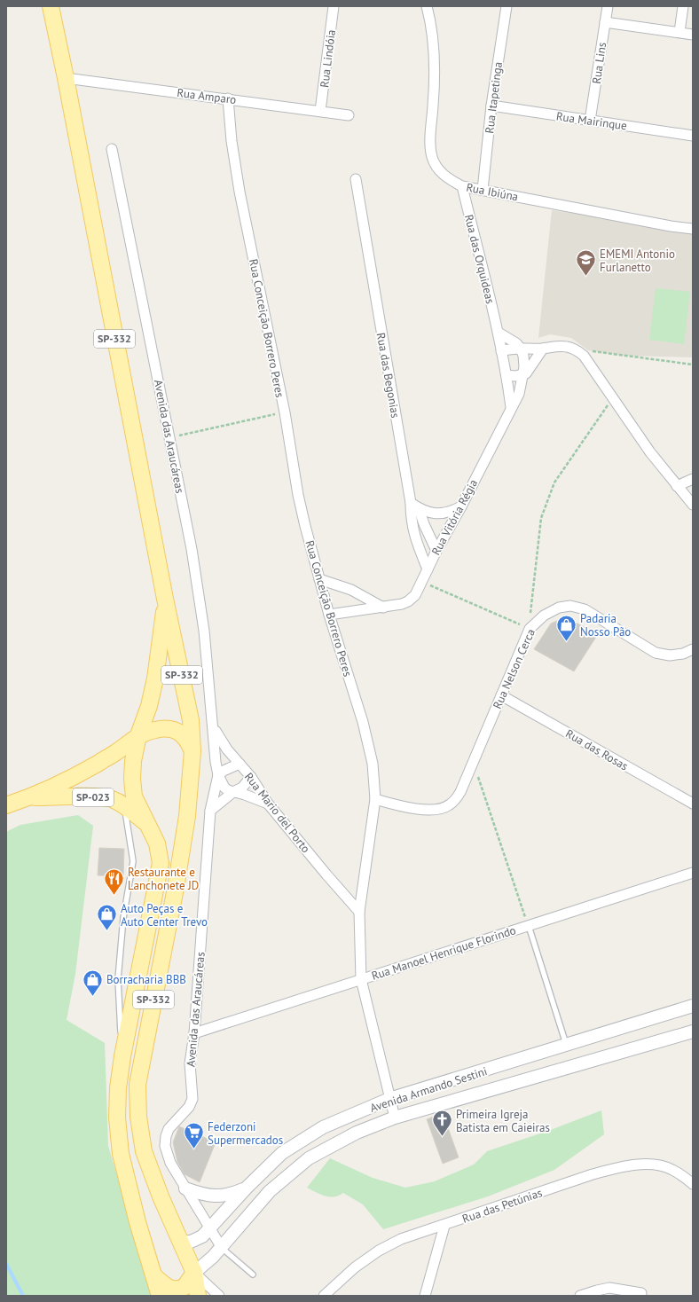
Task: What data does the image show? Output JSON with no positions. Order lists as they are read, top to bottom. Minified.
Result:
{"streets":{"main road":["SP-332","SP-023"],"street":["Rua Lindóia","Rua Lins","Rua Amparo","Rua Itapetinga","Rua Mairinque","Rua Ibiúna","Rua das Orquideas","Rua Conceição Borrero Peres","Rua das Begonias","Avenida das Araucáreas","Rua Vitória Régia","Rua Nelson Cerca","Rua das Rosas","Rua Mario del Porto","Rua Manoel Henrique Florindo","Avenida Armando Sestini","Rua das Petúnias"]},"crossings":[["Rua Lindóia","Rua Amparo"],["Rua Lins","Rua Mairinque"],["Rua Amparo","Rua Conceição Borrero Peres"],["Rua Amparo","SP-332"],["Rua Itapetinga","Rua Mairinque"],["Rua Itapetinga","Rua Ibiúna"],["Rua Ibiúna","Rua das Orquideas"],["Rua Conceição Borrero Peres","Rua Vitória Régia"],["Rua Conceição Borrero Peres","Rua Nelson Cerca"],["Rua Conceição Borrero Peres","Rua Mario del Porto"],["Rua Conceição Borrero Peres","Rua Manoel Henrique Florindo"],["Rua Conceição Borrero Peres","Avenida Armando Sestini"],["SP-332","SP-023"],["SP-332","Avenida Armando Sestini"],["Rua das Begonias","Rua Vitória Régia"],["Avenida das Araucáreas","Rua Mario del Porto"],["Avenida das Araucáreas","Rua Manoel Henrique Florindo"],["Avenida das Araucáreas","Avenida Armando Sestini"],["Rua Nelson Cerca","Rua das Rosas"]],"places":{"school or university":["EMEMI Antonio Furlanetto"],"shop":["Padaria Nosso Pão","Auto Peças e Auto Center Trevo","Borracharia BBB"],"restaurant":["Restaurante e Lanchonete JD"],"church":["Primeira Igreja Batista em Caieiras"],"supermarket":["Federzoni Supermercados"]}}
